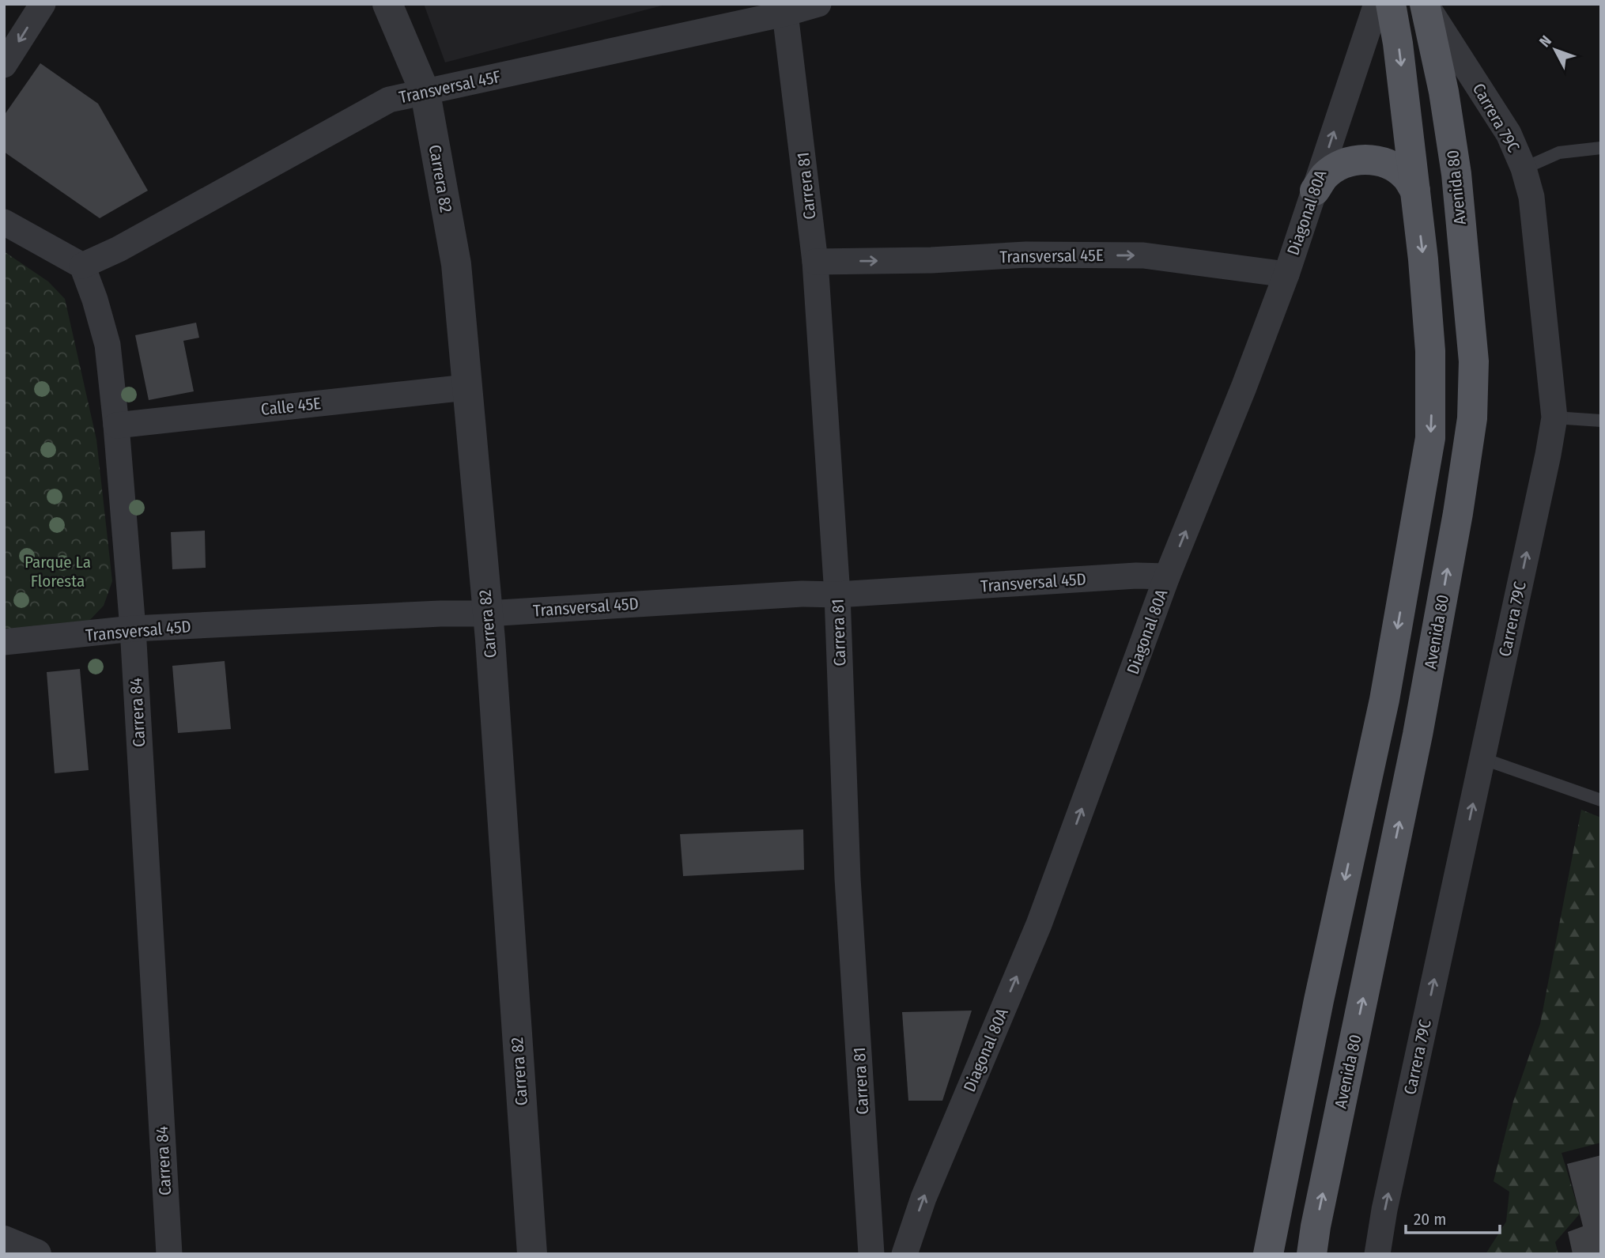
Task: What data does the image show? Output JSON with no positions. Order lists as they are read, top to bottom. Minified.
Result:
{"streets":{"main road":["Avenida 80"],"street":["Transversal 45F","Carrera 79C","Carrera 82","Carrera 81","Diagonal 80A","Transversal 45E","Calle 45E","Transversal 45D","Carrera 84"]},"crossings":[["Transversal 45F","Carrera 82"],["Transversal 45F","Carrera 81"],["Transversal 45F","Carrera 84"],["Carrera 79C","Avenida 80"],["Carrera 82","Calle 45E"],["Carrera 82","Transversal 45D"],["Carrera 81","Transversal 45E"],["Carrera 81","Transversal 45D"],["Diagonal 80A","Transversal 45E"],["Diagonal 80A","Transversal 45D"],["Calle 45E","Carrera 84"],["Transversal 45D","Carrera 84"]],"one_way":["Carrera 79C","Diagonal 80A","Transversal 45E"],"parks":["Parque La Floresta"],"scale_bar":"20 m","north":"top left"}
